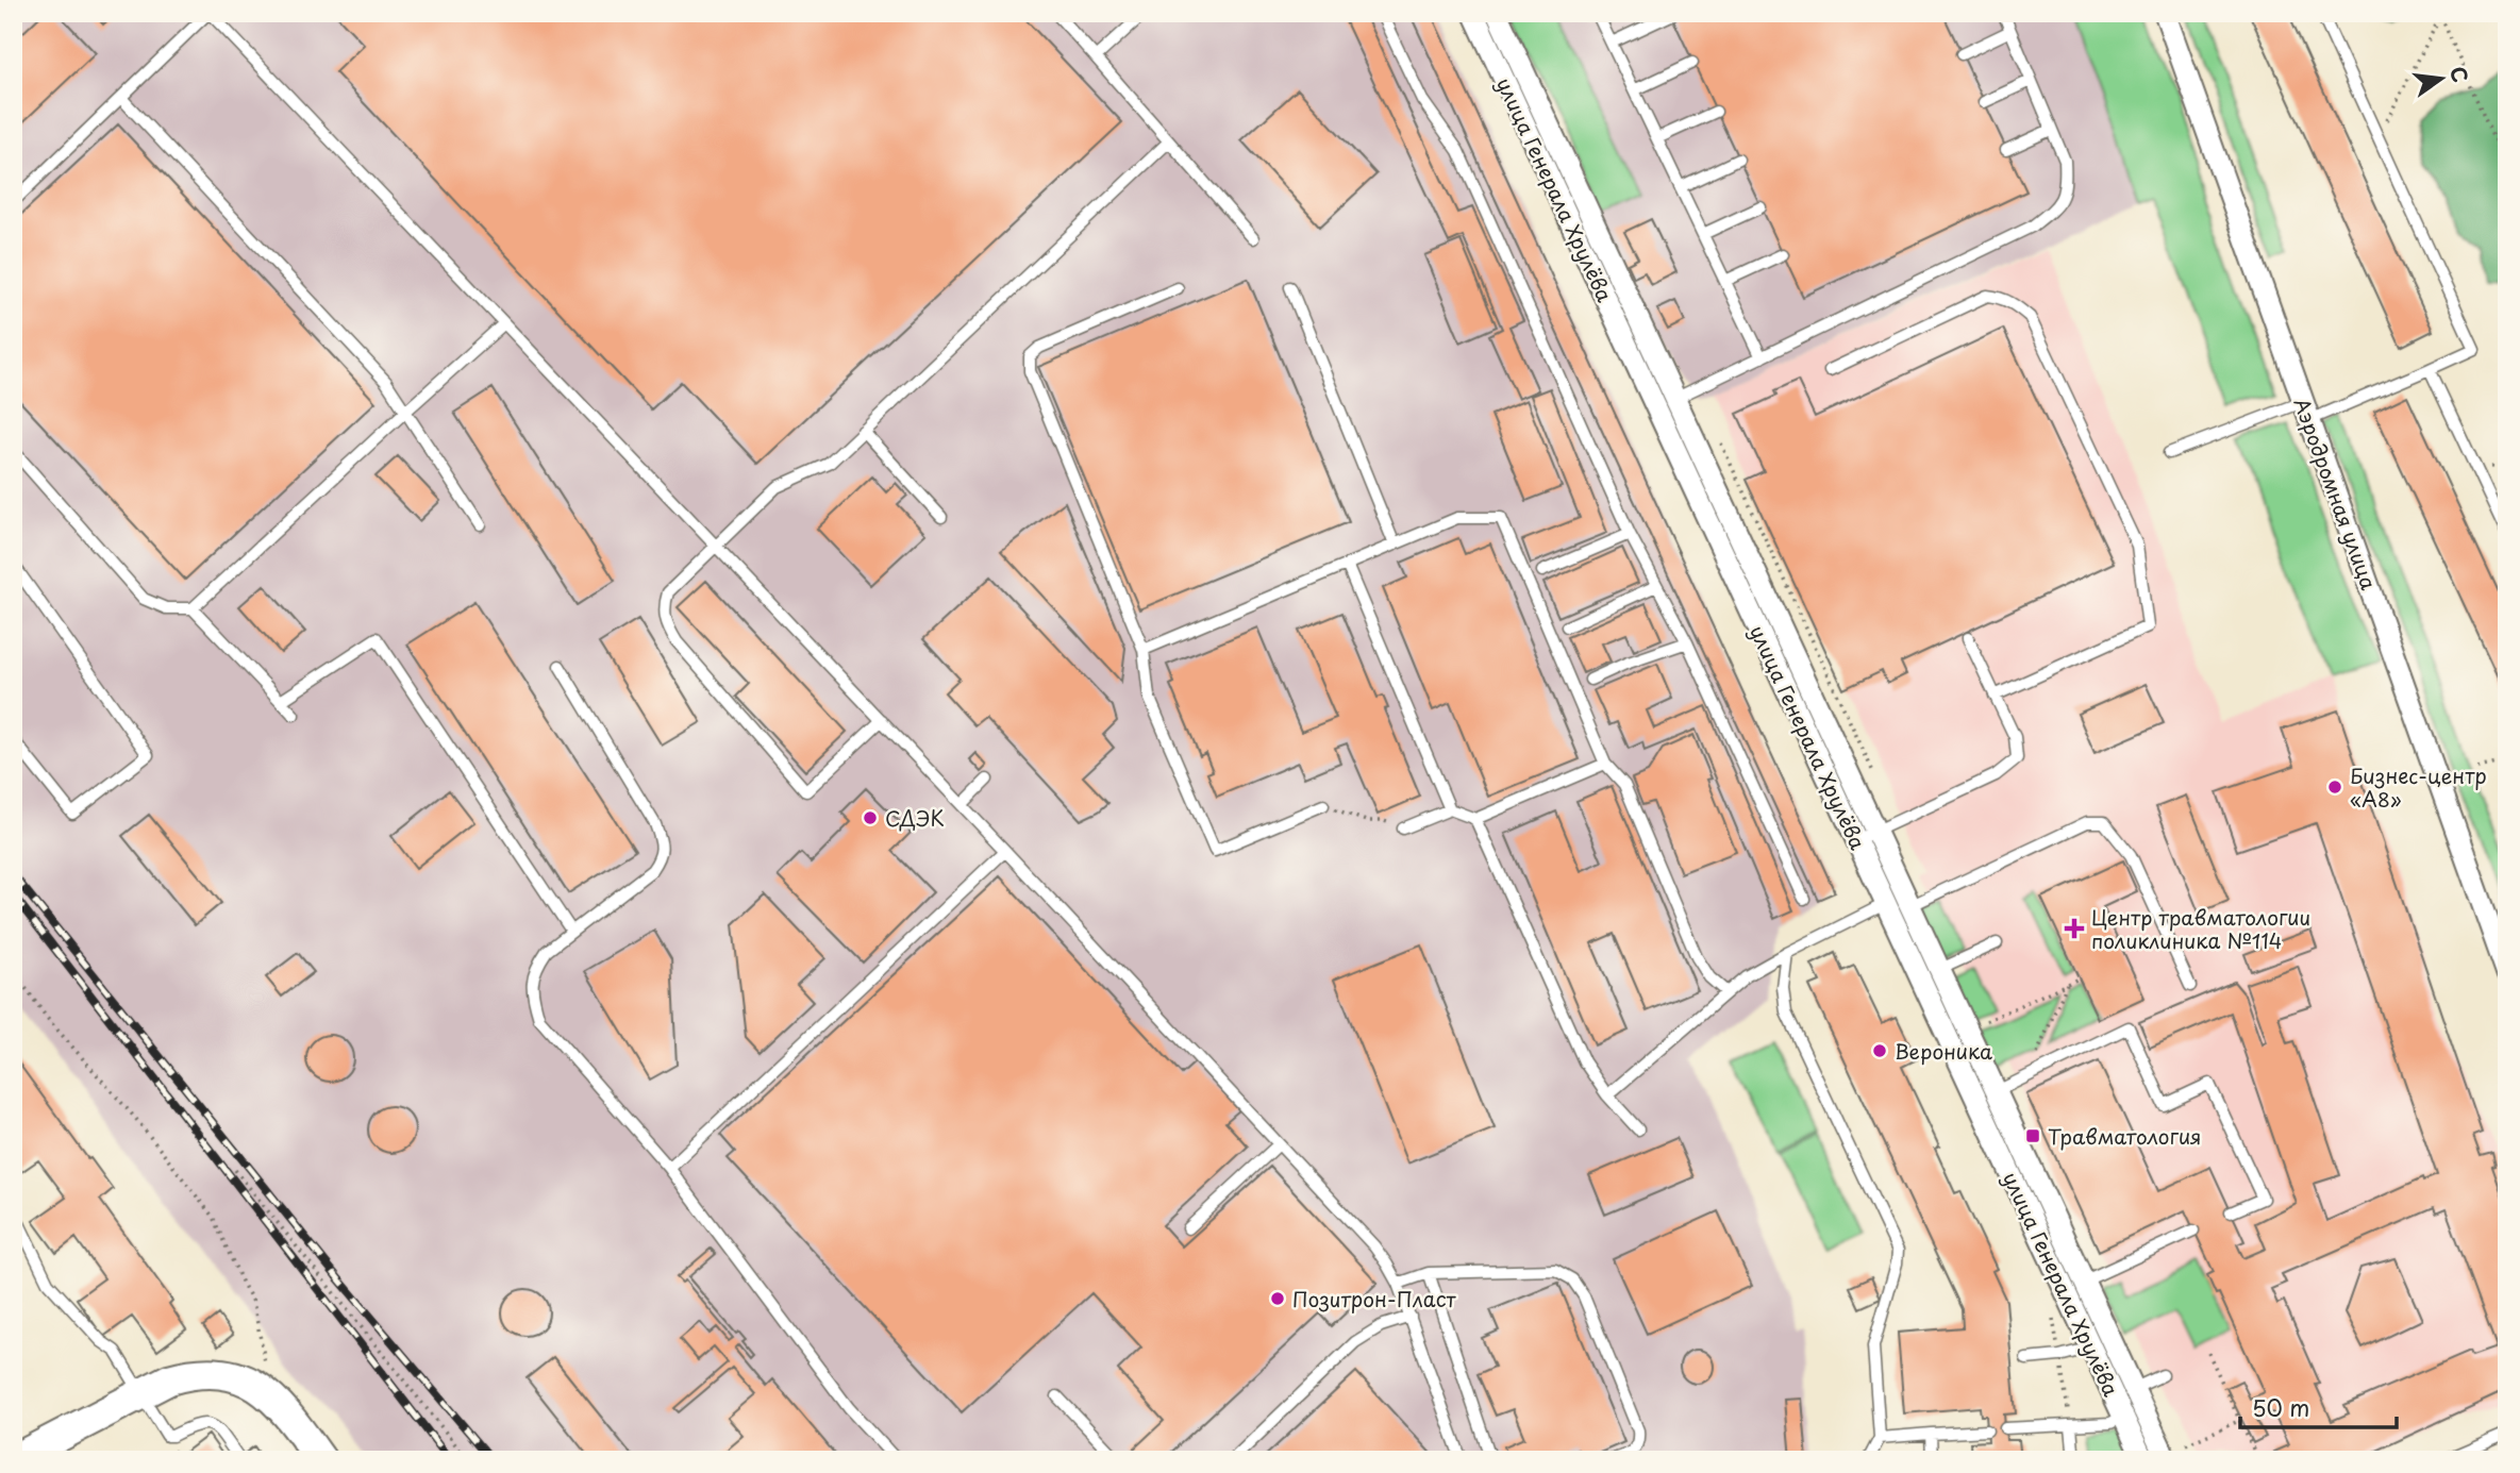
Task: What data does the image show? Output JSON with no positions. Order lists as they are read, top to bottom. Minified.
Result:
{"streets":{"street":["улица Генерала Хрулёва","Аэродромная улица"]},"places":{"other":["Бизнес-центр «А8»","СДЭК","Вероника","Позитрон-Пласт"],"health":["Центр травматологии поликлиника №114"],"transit":["Травматология"]},"scale_bar":"50 m","north":"right"}
